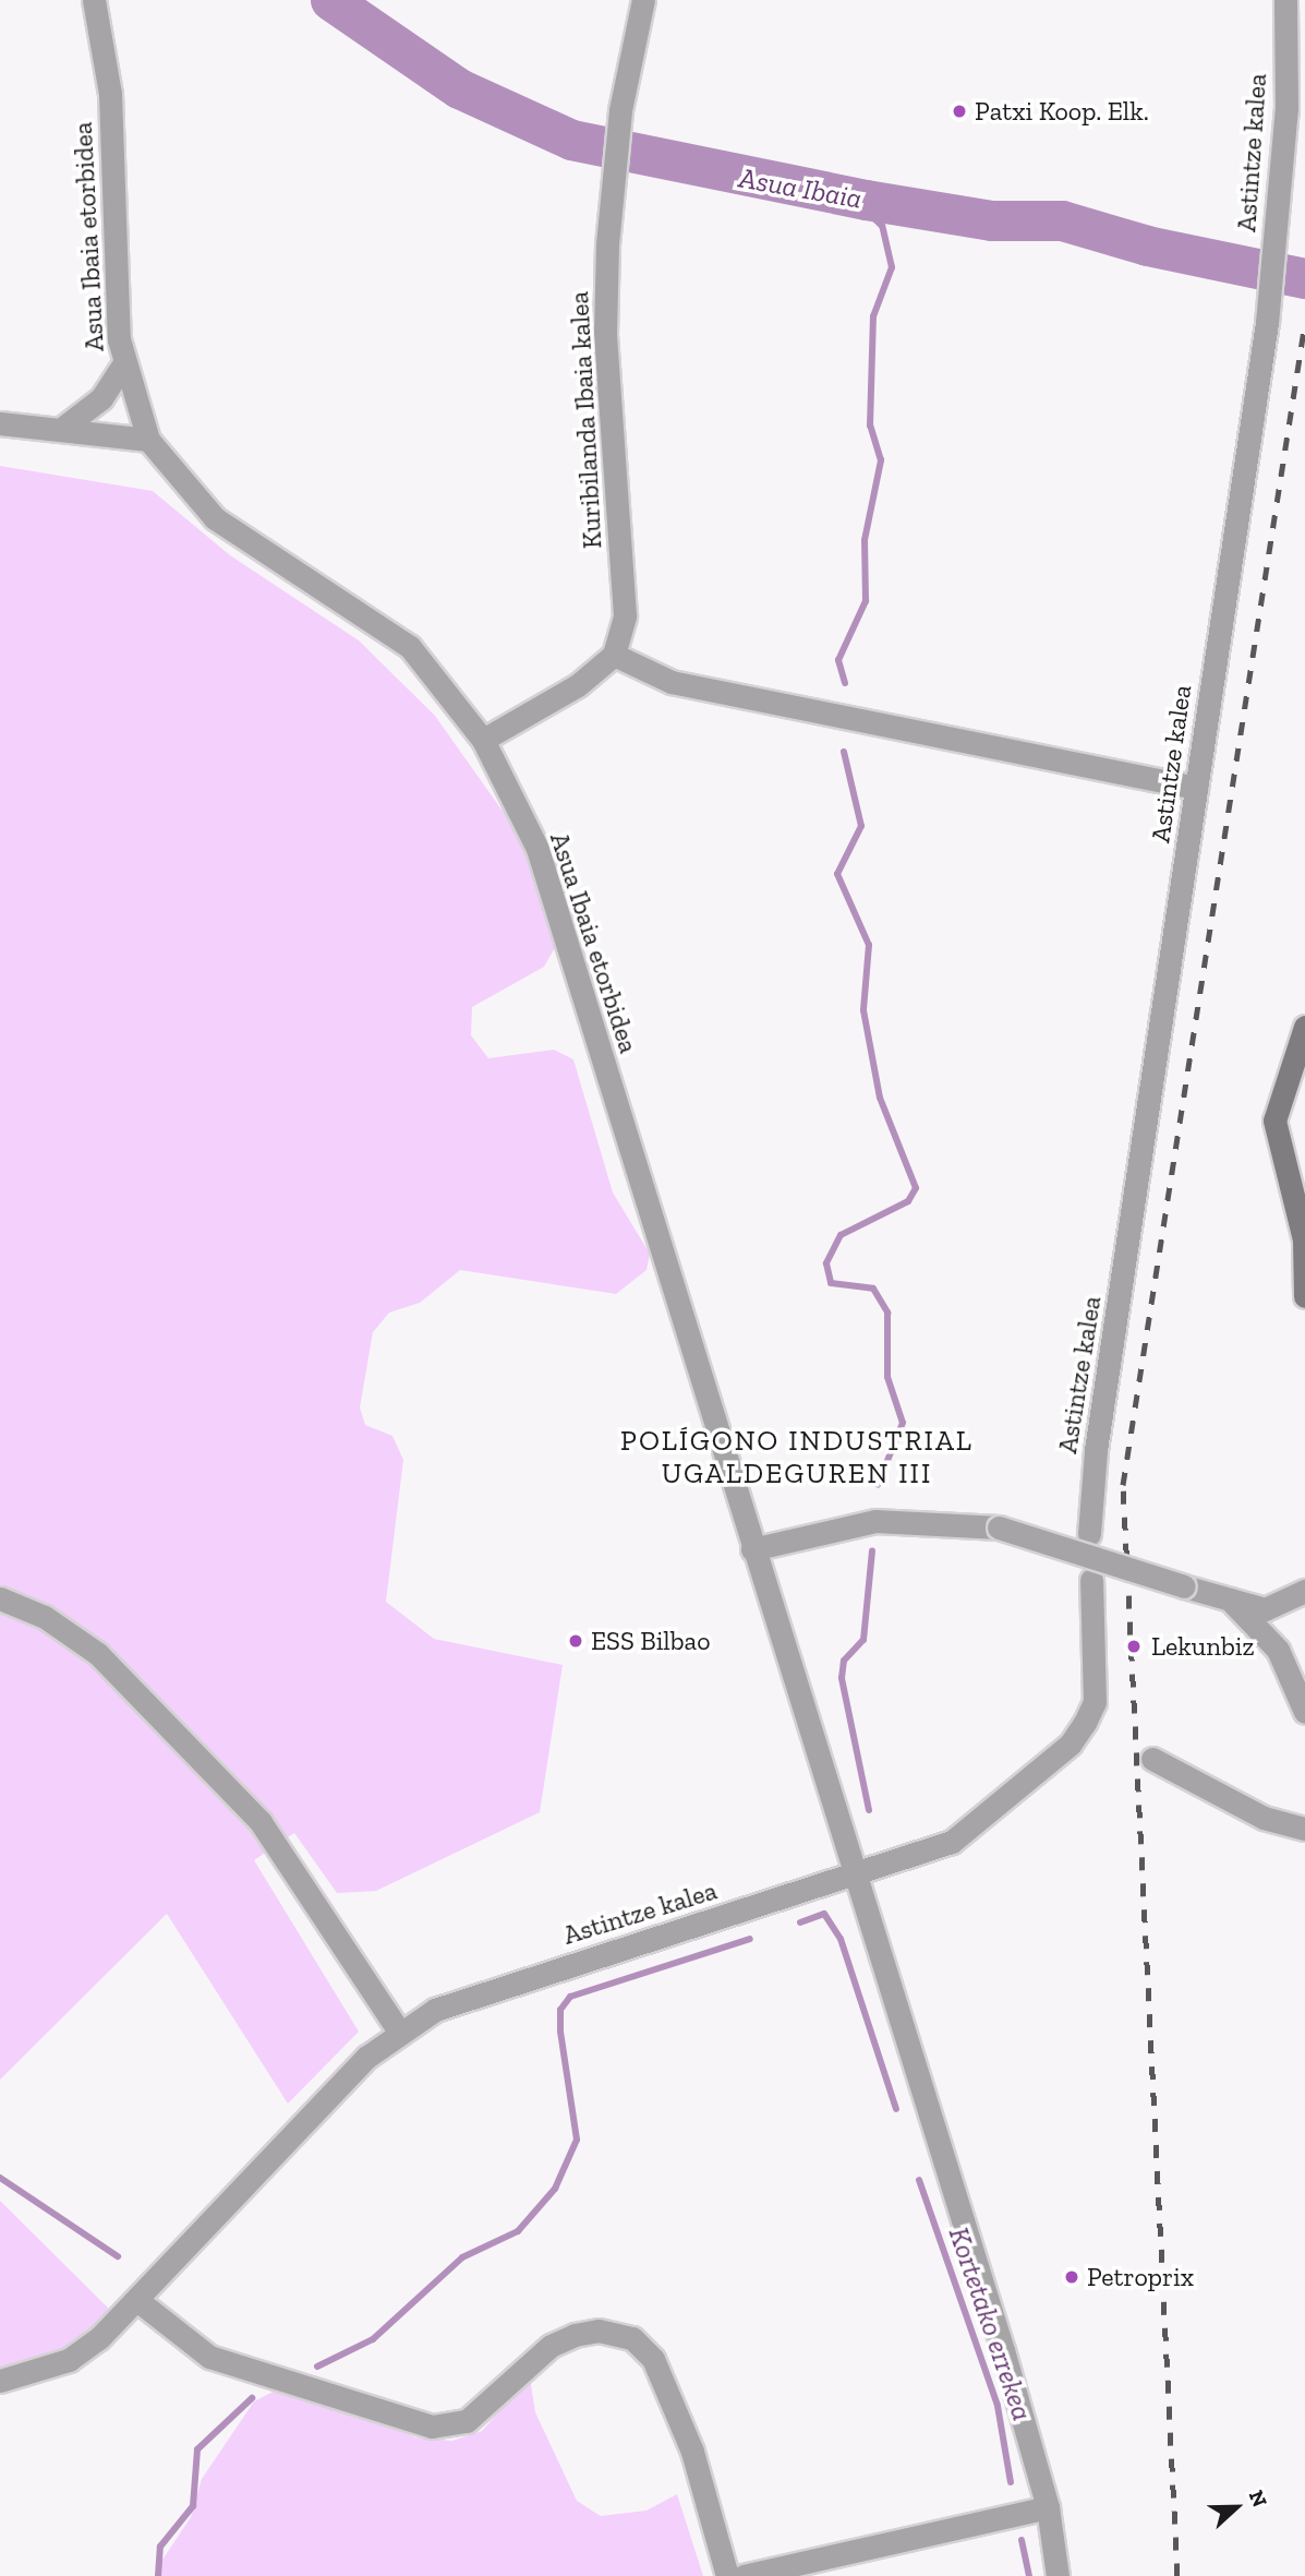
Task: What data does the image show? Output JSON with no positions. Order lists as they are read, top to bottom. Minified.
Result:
{"streets":{"street":["Astintze kalea","Asua Ibaia etorbidea","Kuribilanda Ibaia kalea"]},"crossings":[["Astintze kalea","Asua Ibaia etorbidea"]],"districts":["POLÍGONO INDUSTRIAL UGALDEGUREN III"],"water":["Asua Ibaia","Kortetako errekea"],"places":["Patxi Koop. Elk.","ESS Bilbao","Lekunbiz","Petroprix"],"north":"right"}
